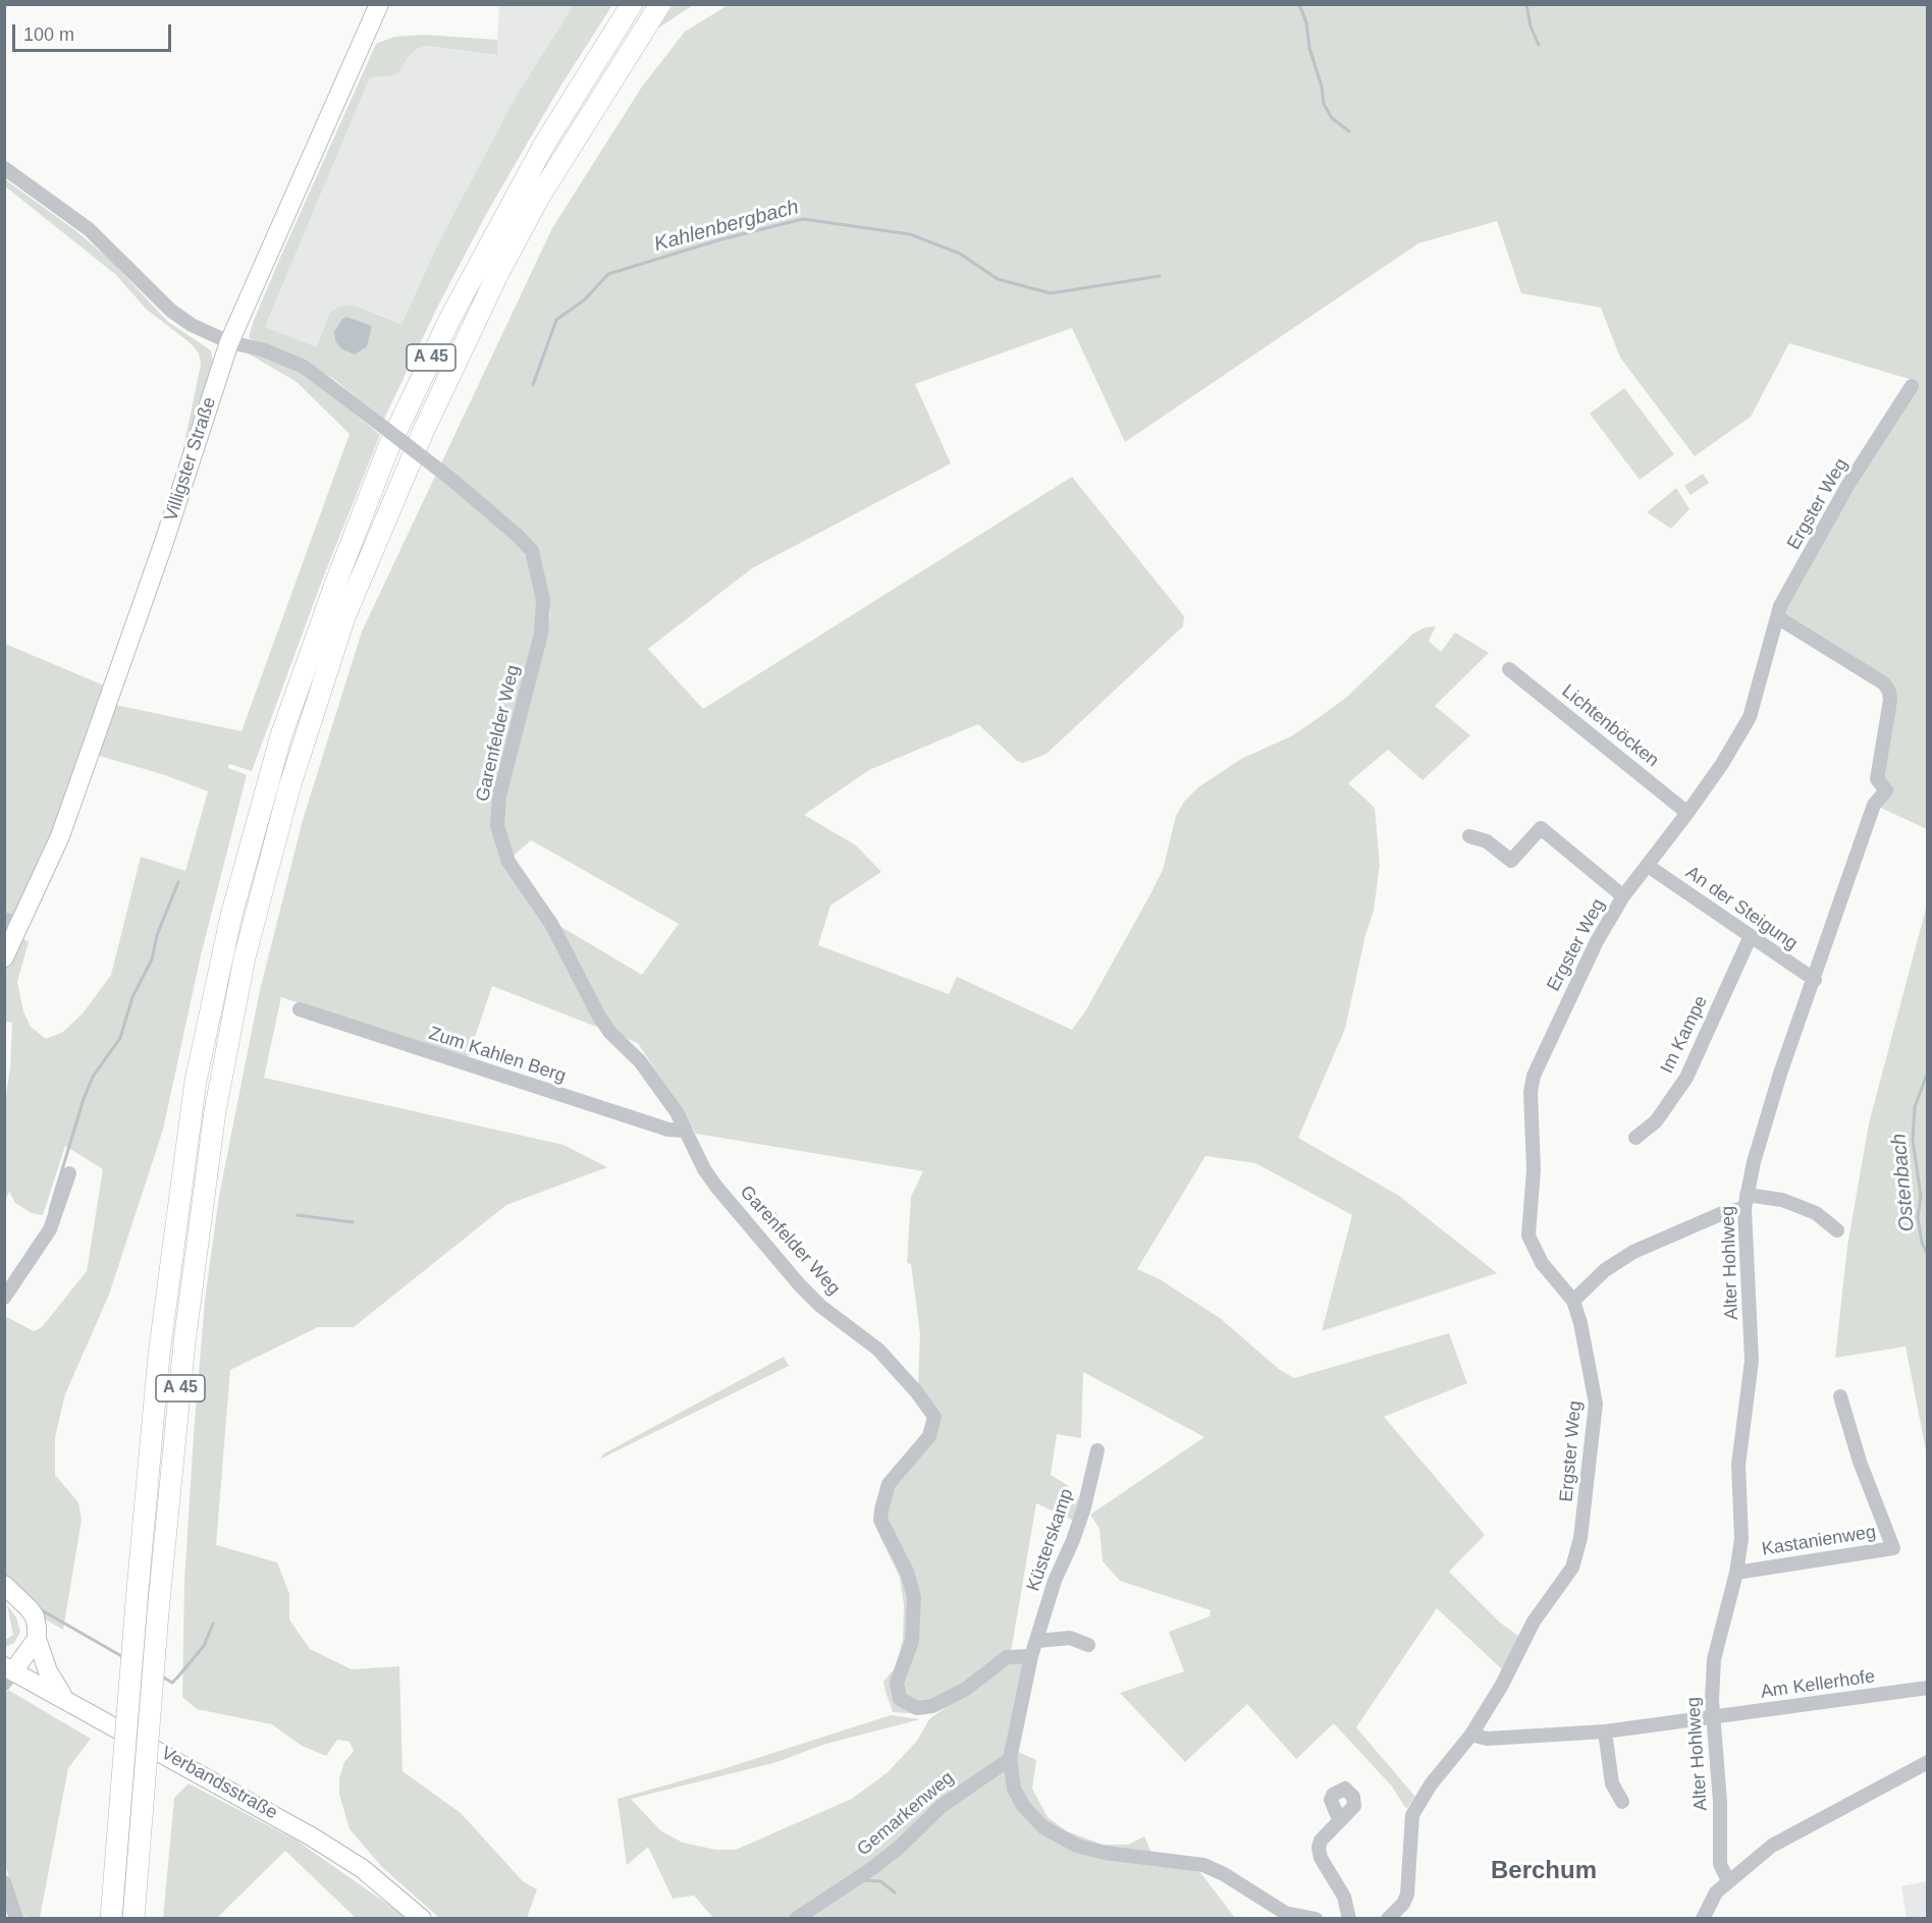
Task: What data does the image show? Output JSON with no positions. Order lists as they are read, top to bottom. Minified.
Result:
{"streets":{"highway":["A 45"],"main road":["Villigster Straße","Verbandsstraße"],"street":["Ergster Weg","Lichtenböcken","Garenfelder Weg","An der Steigung","Im Kampe","Zum Kahlen Berg","Alter Hohlweg","Küsterskamp","Kastanienweg","Am Kellerhofe","Gemarkenweg"]},"crossings":[["Villigster Straße","Garenfelder Weg"],["Ergster Weg","Lichtenböcken"],["Ergster Weg","An der Steigung"],["Ergster Weg","Alter Hohlweg"],["Ergster Weg","Am Kellerhofe"],["Garenfelder Weg","Zum Kahlen Berg"],["Garenfelder Weg","Küsterskamp"],["An der Steigung","Im Kampe"],["An der Steigung","Alter Hohlweg"],["Alter Hohlweg","Kastanienweg"],["Alter Hohlweg","Am Kellerhofe"]],"districts":["Berchum"],"water":["Kahlenbergbach","Ostenbach"],"scale_bar":"100 m"}
